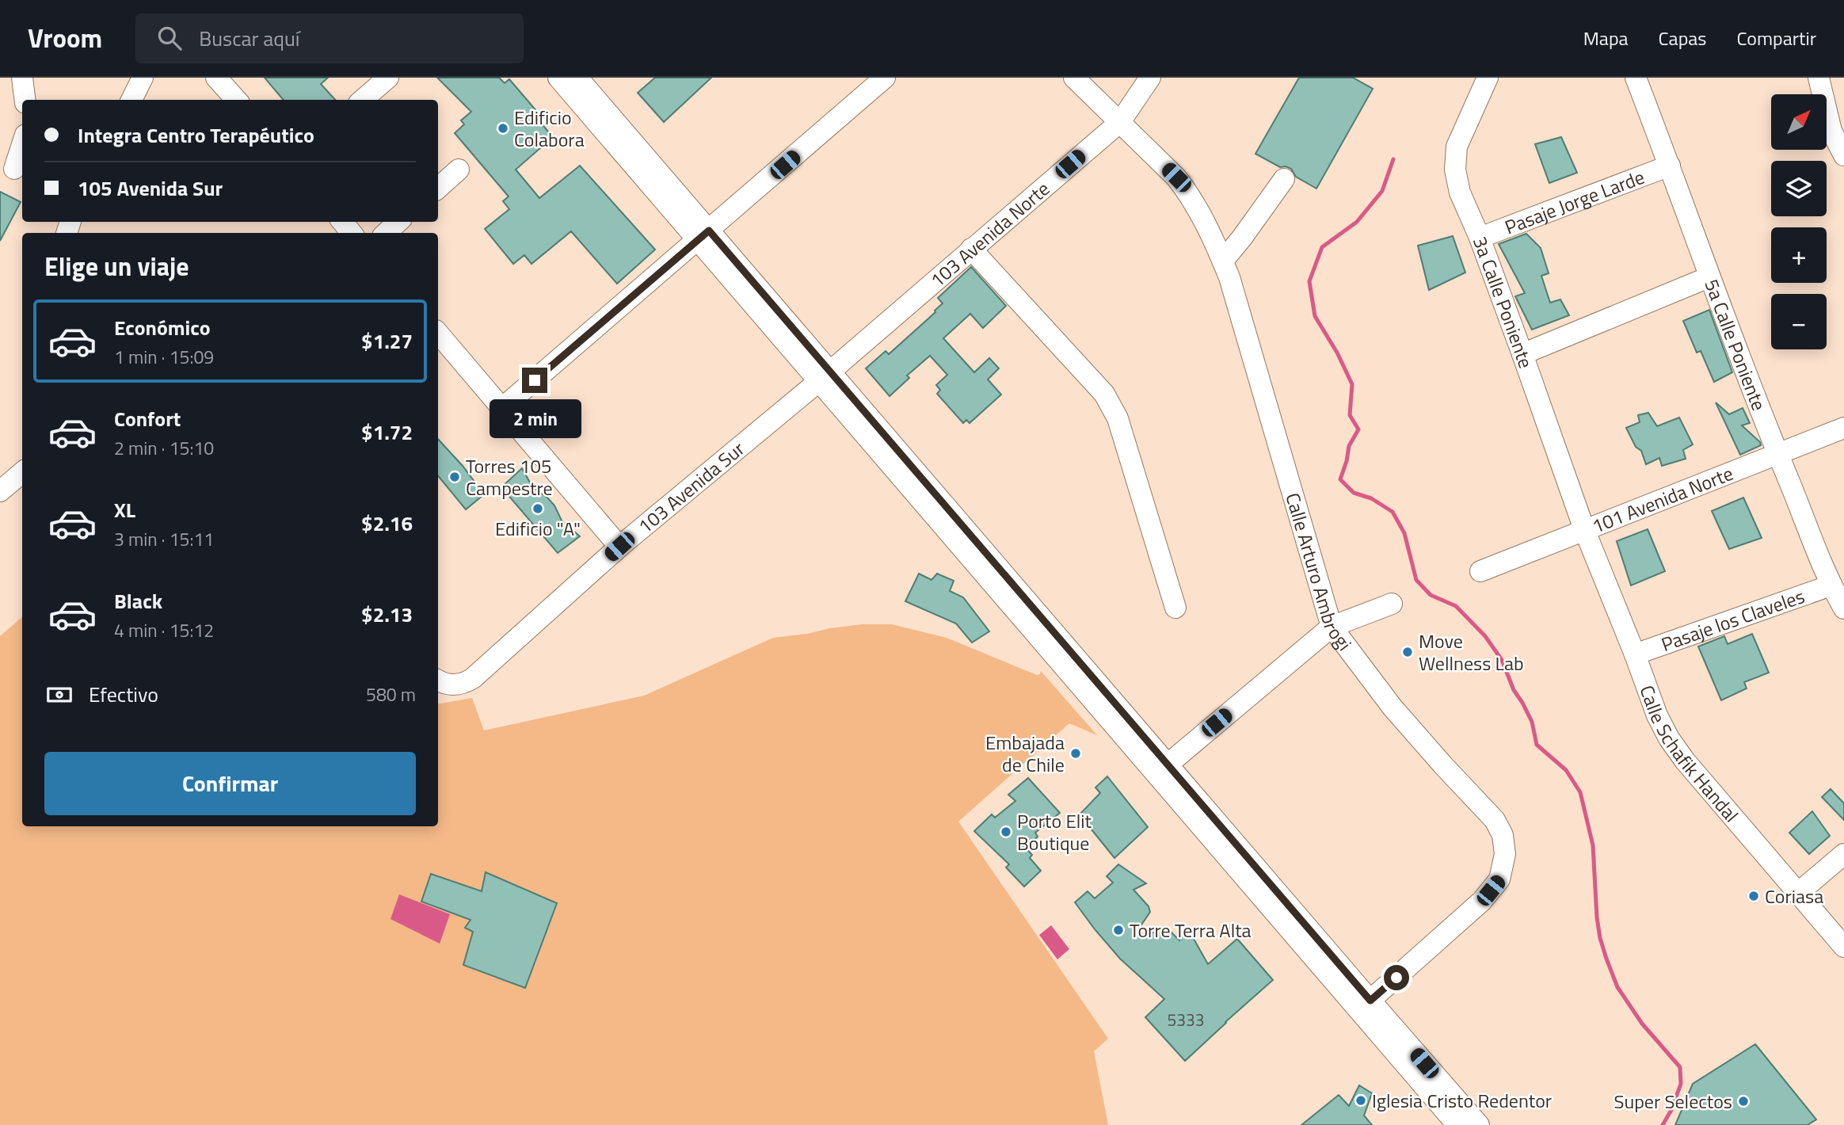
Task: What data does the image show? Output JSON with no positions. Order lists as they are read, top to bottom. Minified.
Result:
{"streets":{"street":["Pasaje Jorge Larde","103 Avenida Norte","3a Calle Poniente","5a Calle Poniente","103 Avenida Sur","101 Avenida Norte","Calle Arturo Ambrogi","Pasaje los Claveles","Calle Schafik Handal"]},"crossings":[["Pasaje Jorge Larde","3a Calle Poniente"],["Pasaje Jorge Larde","5a Calle Poniente"],["103 Avenida Norte","103 Avenida Sur"],["103 Avenida Norte","Calle Arturo Ambrogi"],["3a Calle Poniente","101 Avenida Norte"],["3a Calle Poniente","Calle Schafik Handal"],["5a Calle Poniente","101 Avenida Norte"],["5a Calle Poniente","Pasaje los Claveles"],["101 Avenida Norte","Calle Schafik Handal"],["Pasaje los Claveles","Calle Schafik Handal"]],"places":["Edificio Colabora","Torres 105 Campestre","Edificio \"A\"","Move Wellness Lab","Embajada de Chile","Porto Elit Boutique","Coriasa","Torre Terra Alta","Iglesia Cristo Redentor","Super Selectos"],"house_numbers":["5333"],"north":"top right","page":{"header":"Vroom","search":"Buscar aquí","nav":["Mapa","Capas","Compartir"],"map_buttons":["+","−"],"banner":["Integra Centro Terapéutico","105 Avenida Sur"],"heading":"Elige un viaje","list":[{"name":"Económico","note":"1 min · 15:09","value":"$1.27"},{"name":"Confort","note":"2 min · 15:10","value":"$1.72"},{"name":"XL","note":"3 min · 15:11","value":"$2.16"},{"name":"Black","note":"4 min · 15:12","value":"$2.13"}],"bubble":"2 min","pay":["Efectivo","580 m"],"buttons":"Confirmar"}}
